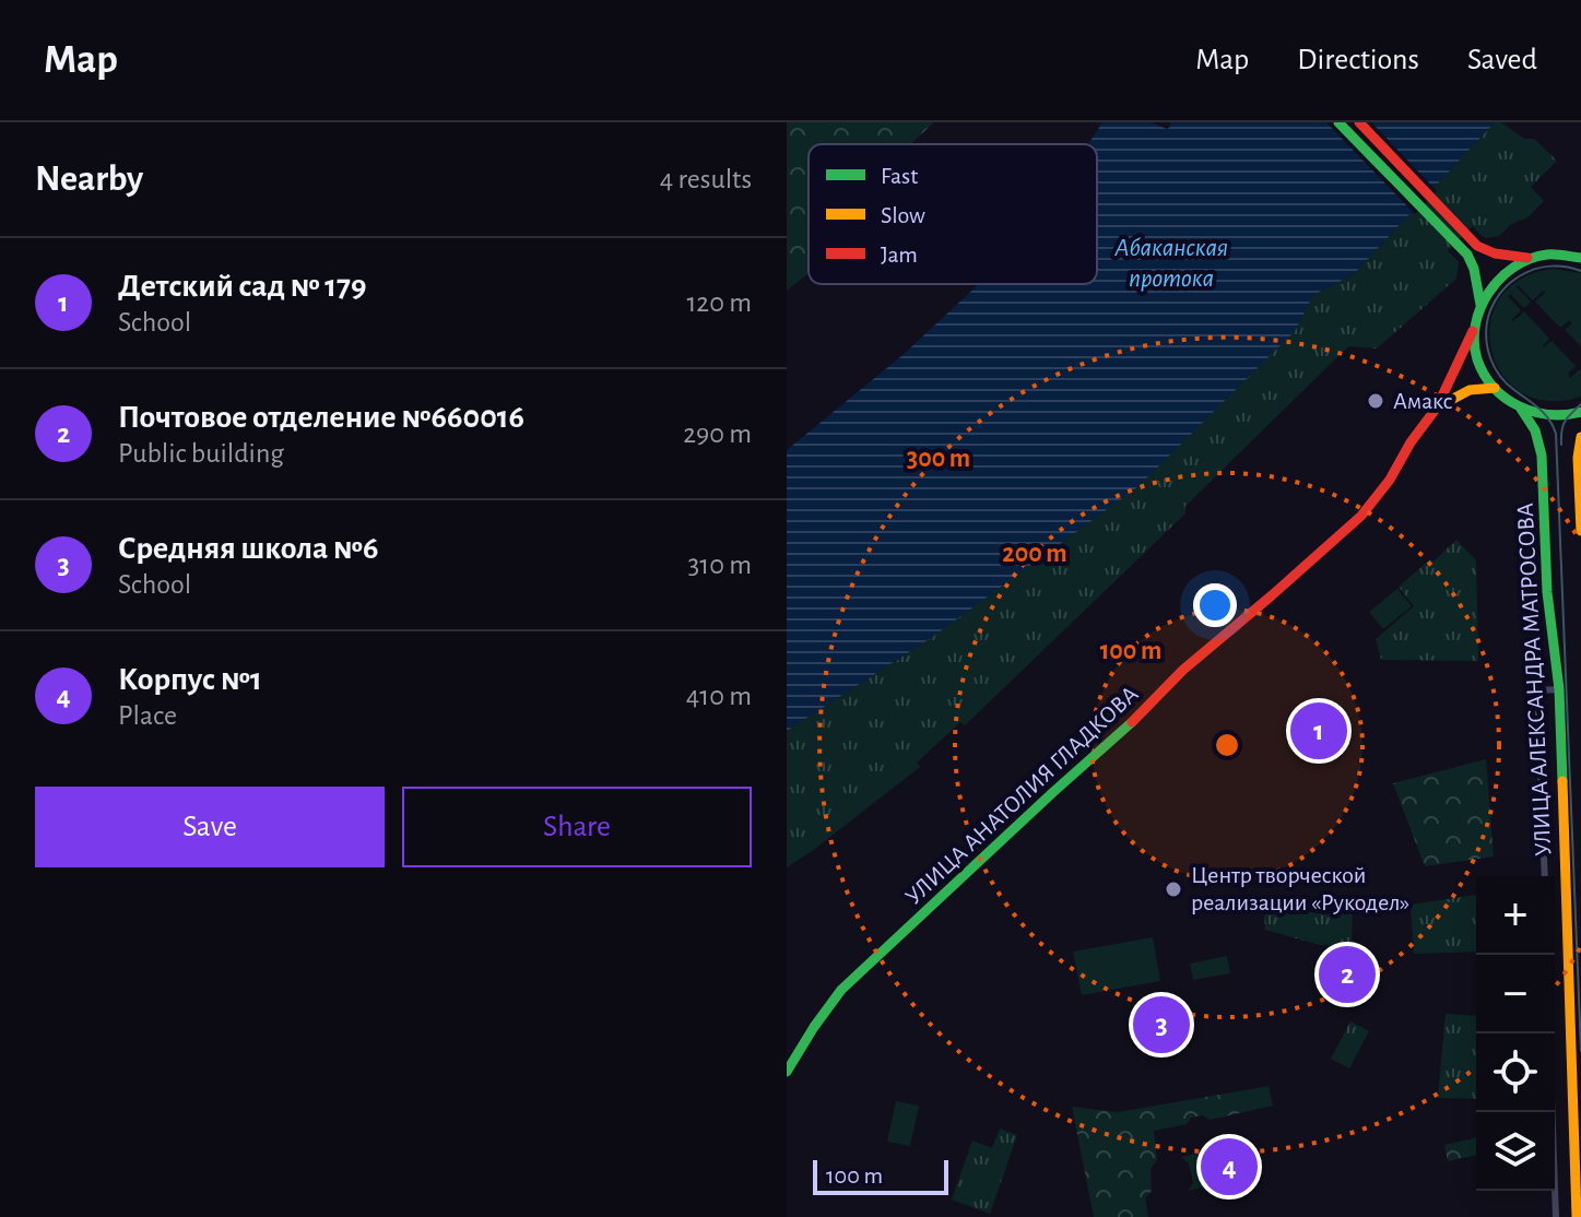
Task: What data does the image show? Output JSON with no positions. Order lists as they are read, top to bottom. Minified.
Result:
{"streets":{"main road":["УЛИЦА АЛЕКСАНДРА МАТРОСОВА","УЛИЦА АНАТОЛИЯ ГЛАДКОВА"]},"water":["Абаканская протока"],"places":["Амакс","Центр творческой реализации «Рукодел»"],"legend":["Fast","Slow","Jam"],"scale_bar":"100 m","page":{"header":"Map","nav":["Map","Directions","Saved"],"heading":["Nearby","4 results"],"list":[{"mark":"1","name":"Детский сад № 179","note":"School","value":"120 m"},{"mark":"2","name":"Почтовое отделение №660016","note":"Public building","value":"290 m"},{"mark":"3","name":"Средняя школа №6","note":"School","value":"310 m"},{"mark":"4","name":"Корпус №1","note":"Place","value":"410 m"}],"pins":["1","2","3","4"],"buttons":["Save","Share"],"map_buttons":["+","−"],"scale":"100 m"},"rings":["300 m","200 m","100 m"]}
